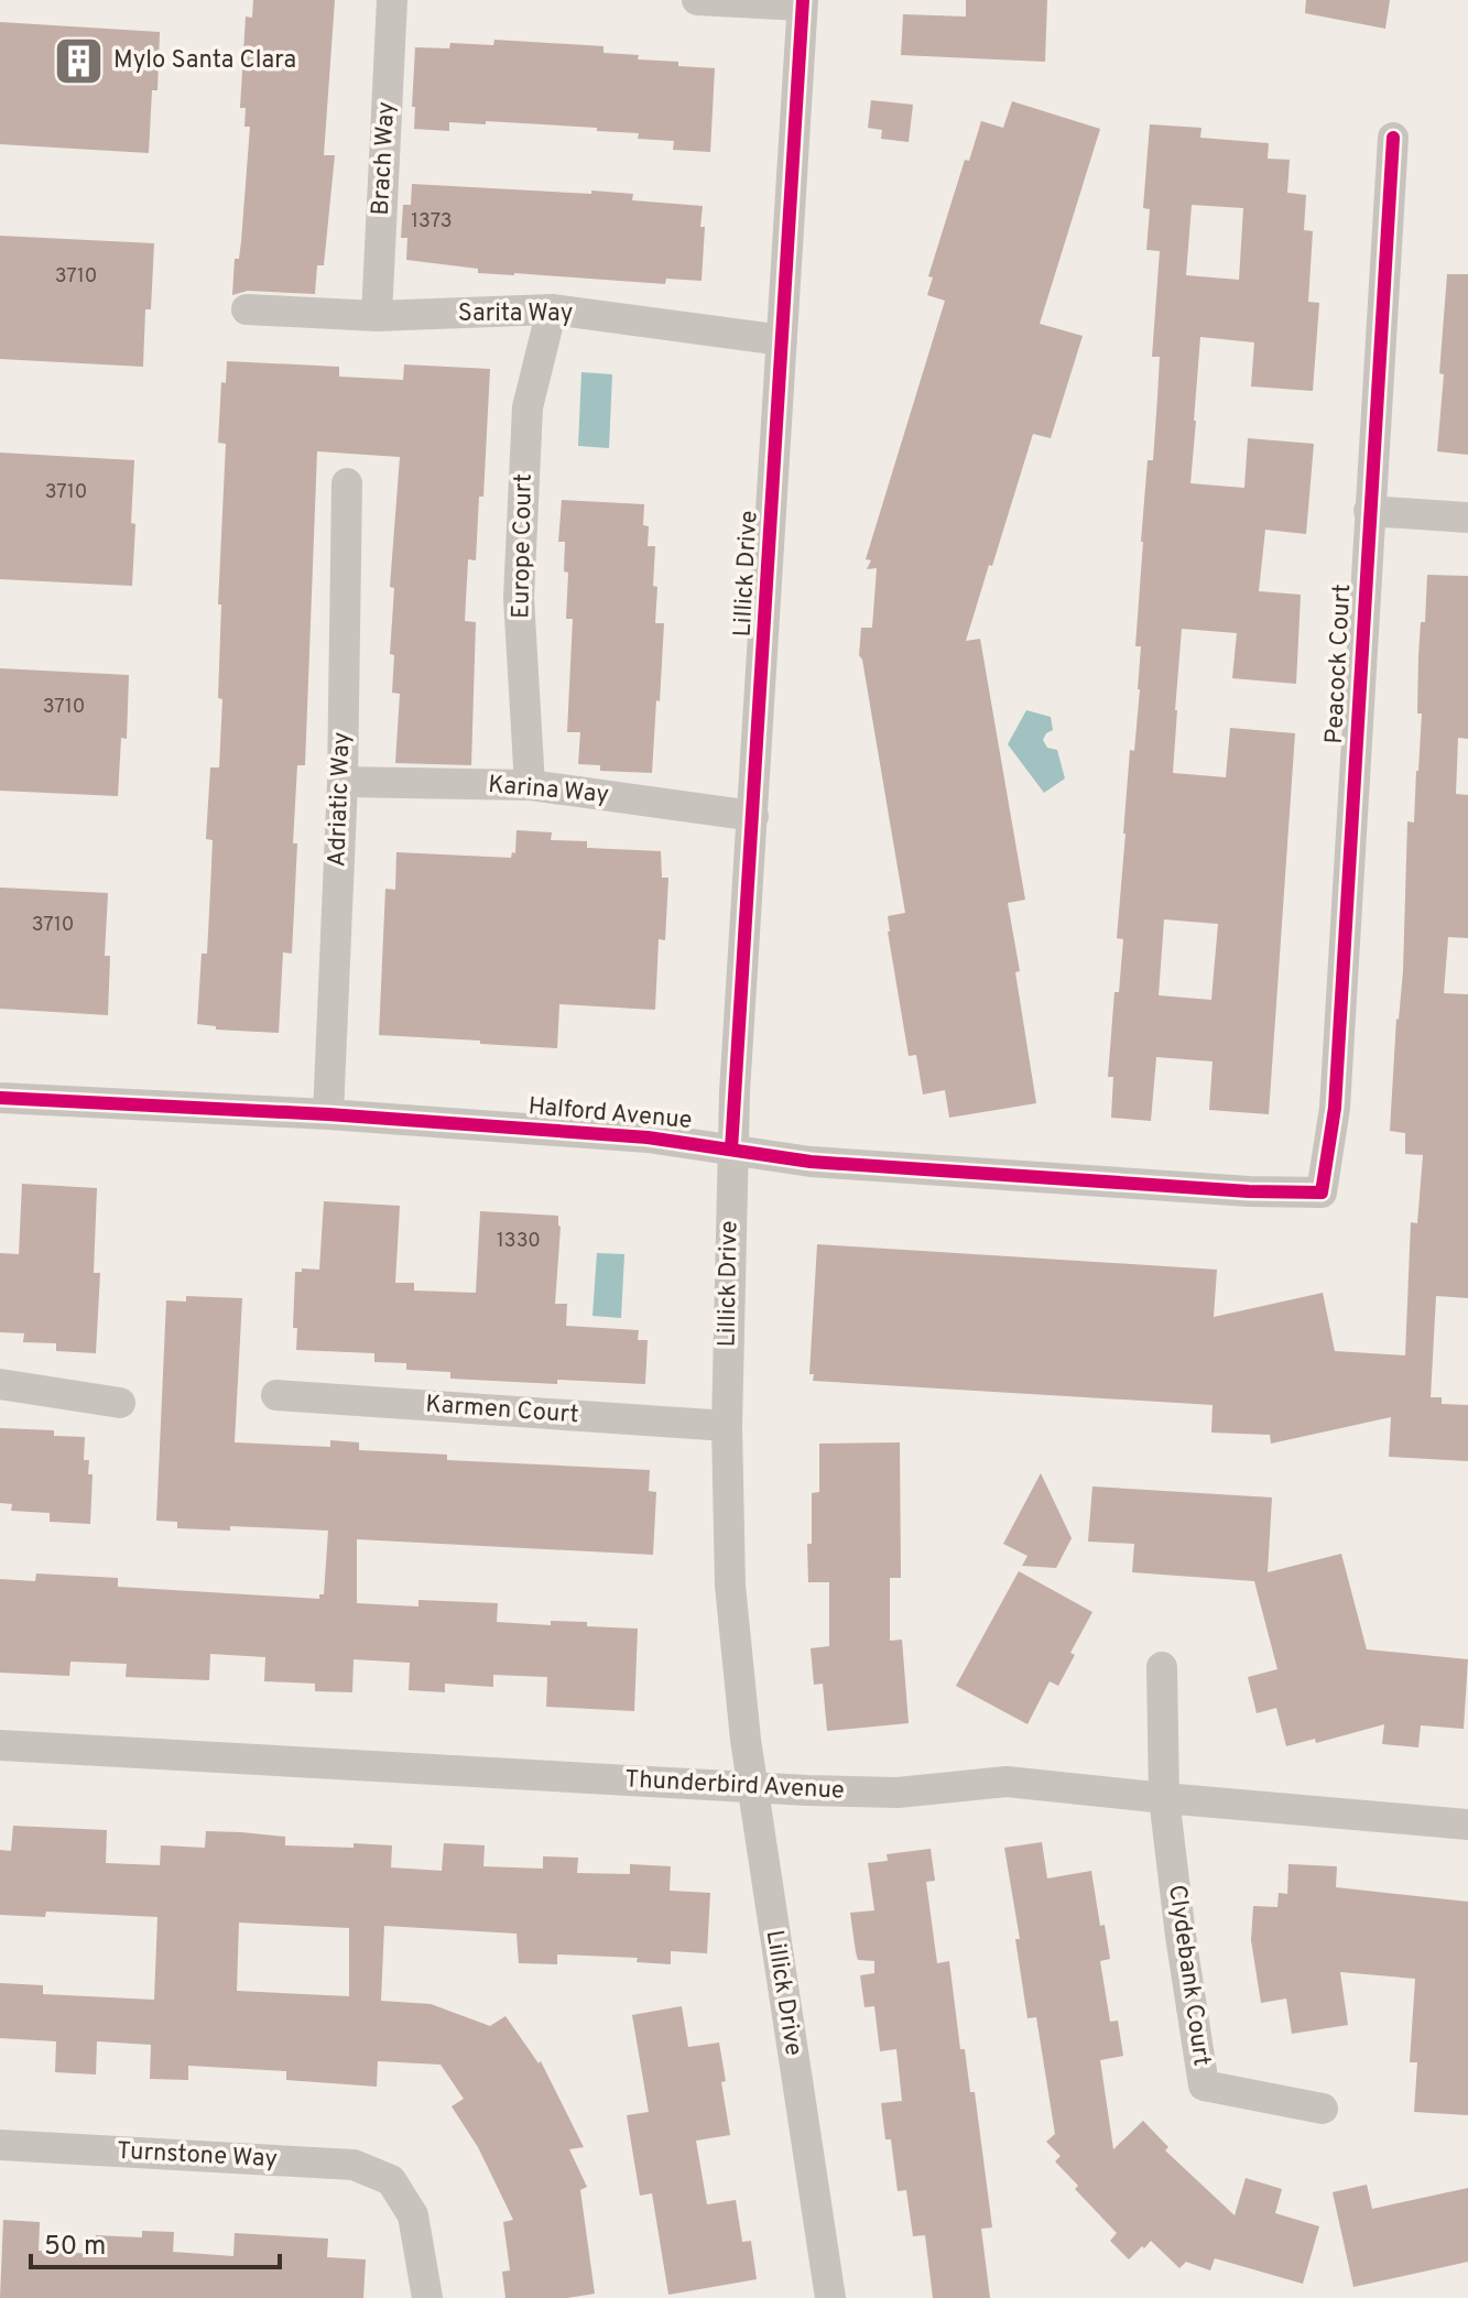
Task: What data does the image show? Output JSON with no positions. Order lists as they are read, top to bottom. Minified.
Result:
{"streets":{"street":["Brach Way","Sarita Way","Europe Court","Lillick Drive","Peacock Court","Karina Way","Adriatic Way","Halford Avenue","Karmen Court","Thunderbird Avenue","Clydebank Court","Turnstone Way"]},"crossings":[["Brach Way","Sarita Way"],["Sarita Way","Europe Court"],["Sarita Way","Lillick Drive"],["Europe Court","Karina Way"],["Lillick Drive","Karina Way"],["Lillick Drive","Halford Avenue"],["Lillick Drive","Karmen Court"],["Lillick Drive","Thunderbird Avenue"],["Peacock Court","Halford Avenue"],["Karina Way","Adriatic Way"],["Adriatic Way","Halford Avenue"],["Thunderbird Avenue","Clydebank Court"]],"places":{"building":["Mylo Santa Clara"]},"house_numbers":["1373","3710","3710","3710","3710","1330"],"scale_bar":"50 m"}
